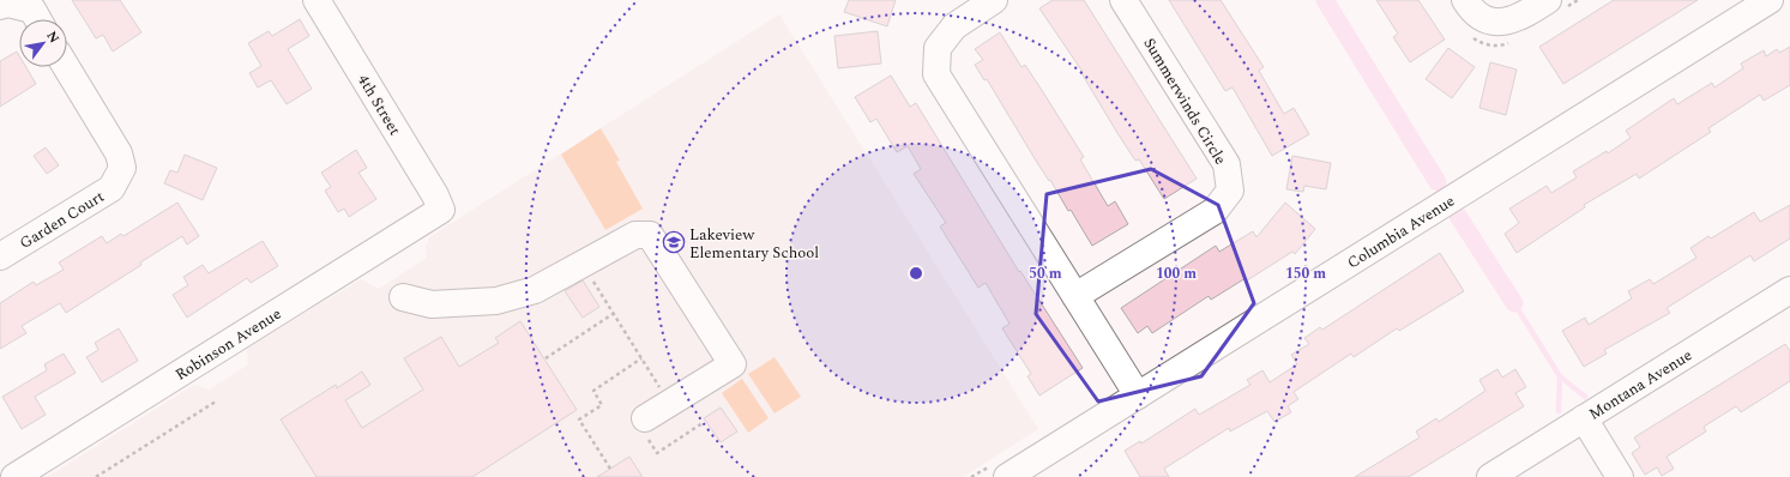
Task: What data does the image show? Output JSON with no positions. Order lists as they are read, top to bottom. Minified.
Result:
{"streets":{"street":["Summerwinds Circle","4th Street","Garden Court","Columbia Avenue","Robinson Avenue","Montana Avenue"]},"crossings":[["4th Street","Robinson Avenue"]],"places":{"school or university":["Lakeview Elementary School"]},"north":"top right","rings":["50 m","100 m","150 m"]}
